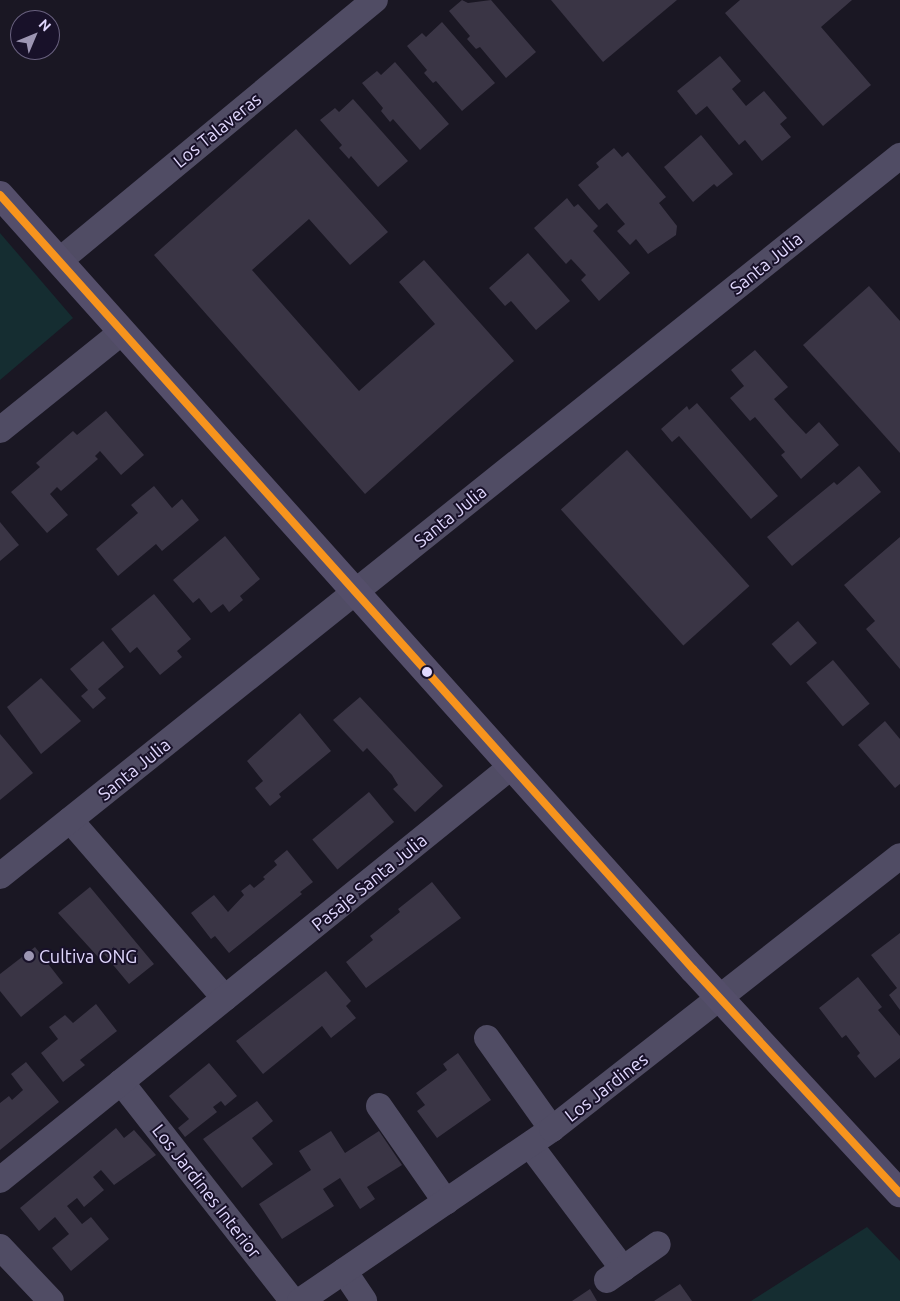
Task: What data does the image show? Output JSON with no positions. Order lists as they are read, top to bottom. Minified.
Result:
{"streets":{"street":["Los Talaveras","Santa Julia","Pasaje Santa Julia","Los Jardines","Los Jardines Interior"]},"crossings":[["Pasaje Santa Julia","Los Jardines Interior"]],"places":["Cultiva ONG"],"north":"top right"}
